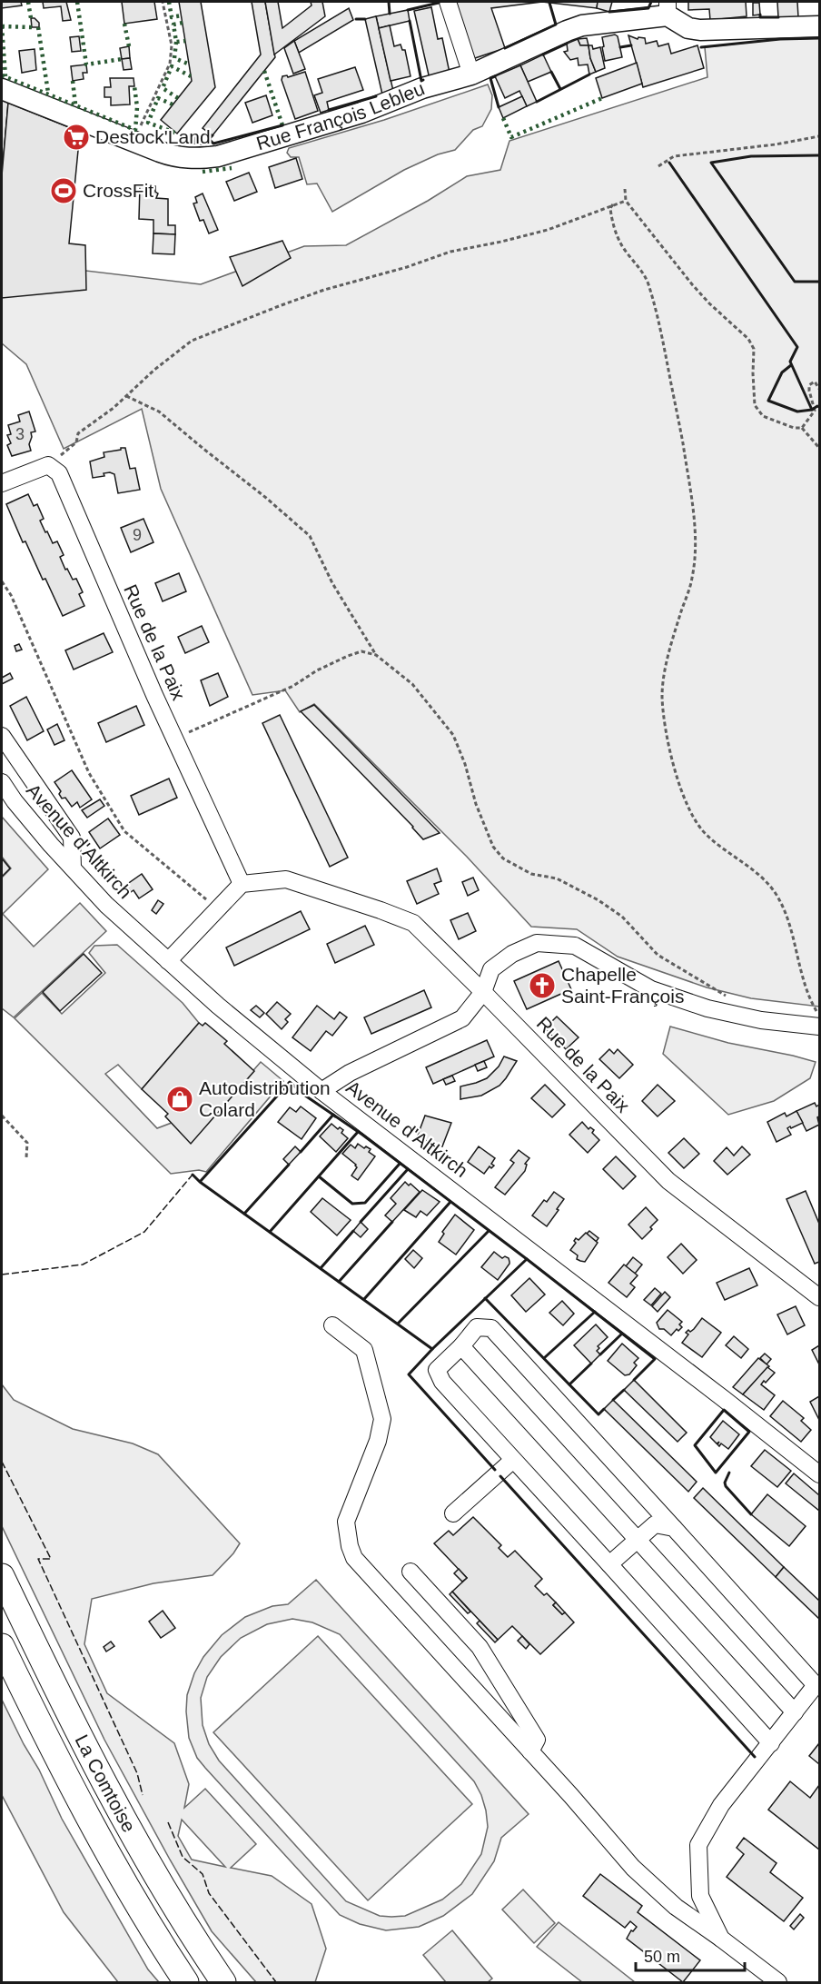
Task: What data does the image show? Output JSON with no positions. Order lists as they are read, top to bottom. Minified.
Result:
{"streets":{"highway":["La Comtoise"],"main road":["Rue François Lebleu"],"street":["Rue de la Paix","Avenue d'Altkirch"]},"places":{"supermarket":["Destock'Land"],"sports":["CrossFit"],"church":["Chapelle Saint-François"],"shop":["Autodistribution Colard"]},"house_numbers":["3","9"],"scale_bar":"50 m"}
